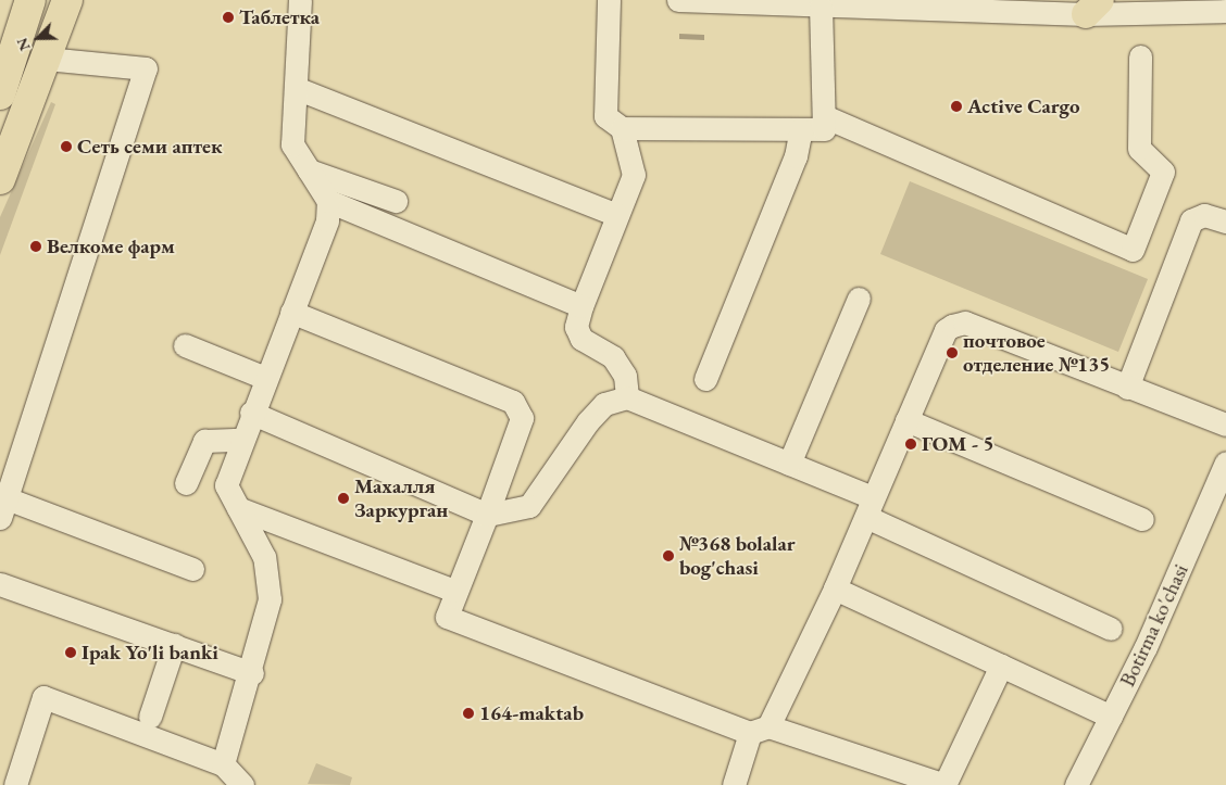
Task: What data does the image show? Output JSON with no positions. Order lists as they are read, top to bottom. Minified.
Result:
{"streets":{"street":["Botirma ko'chasi"]},"places":["Таблетка","Active Cargo","Сеть семи аптек","Велкоме фарм","почтовое отделение №135","ГОМ - 5","Махалля Заркурган","№368 bolalar bog'chasi","Ipak Yo'li banki","164-maktab"],"north":"bottom left"}
